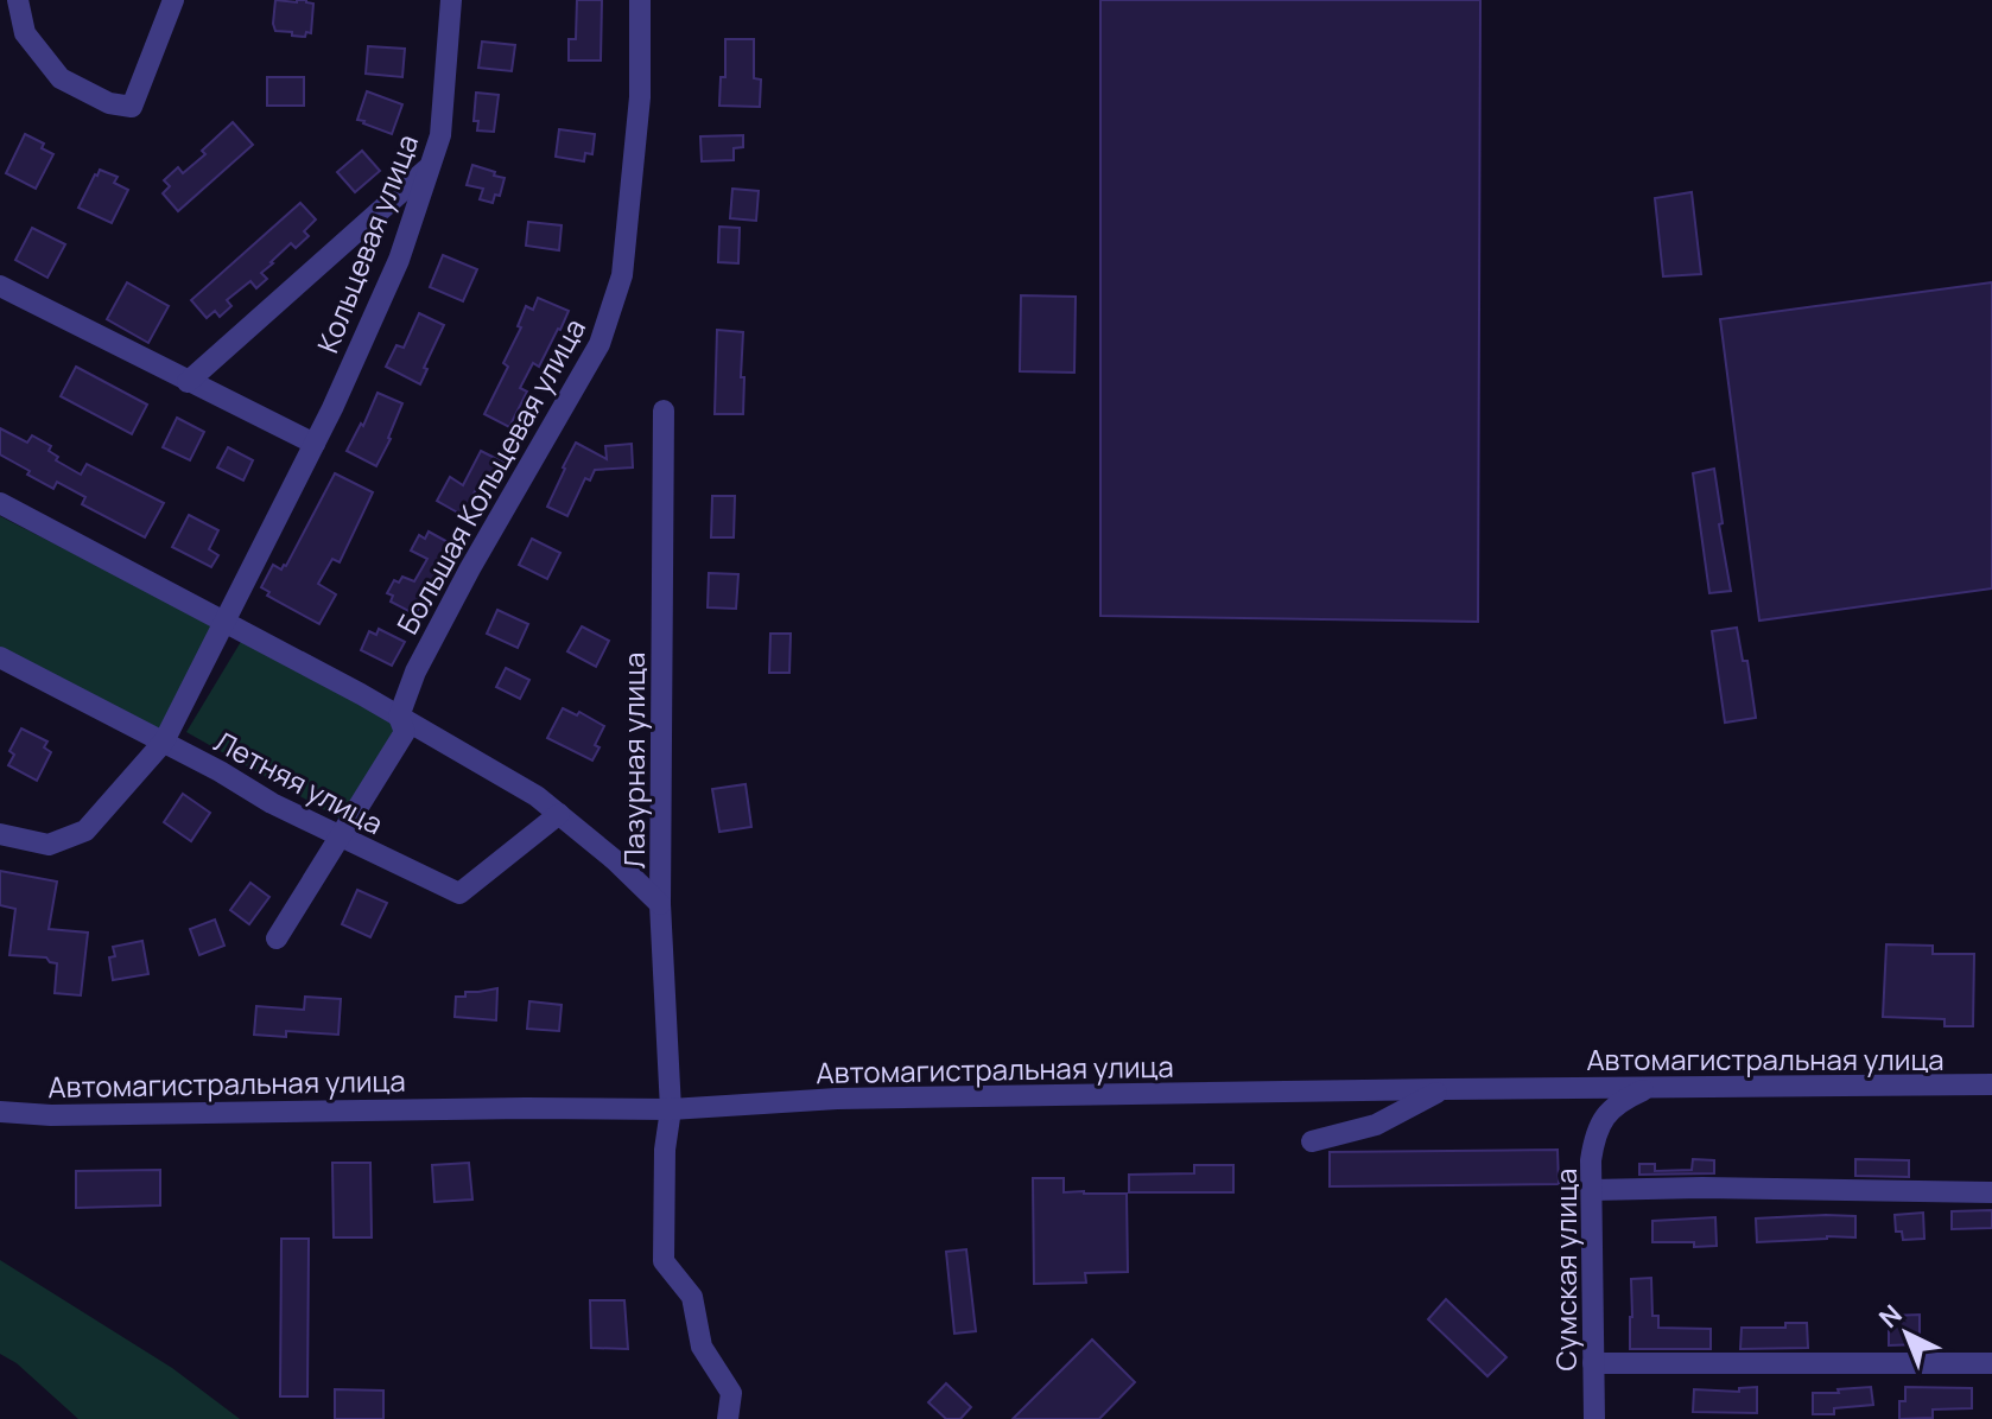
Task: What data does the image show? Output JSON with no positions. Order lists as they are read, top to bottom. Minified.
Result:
{"streets":{"street":["Кольцевая улица","Большая Кольцевая улица","Лазурная улица","Летняя улица","Автомагистральная улица","Сумская улица"]},"crossings":[["Кольцевая улица","Летняя улица"],["Большая Кольцевая улица","Летняя улица"],["Лазурная улица","Автомагистральная улица"],["Автомагистральная улица","Сумская улица"]],"north":"top left"}
